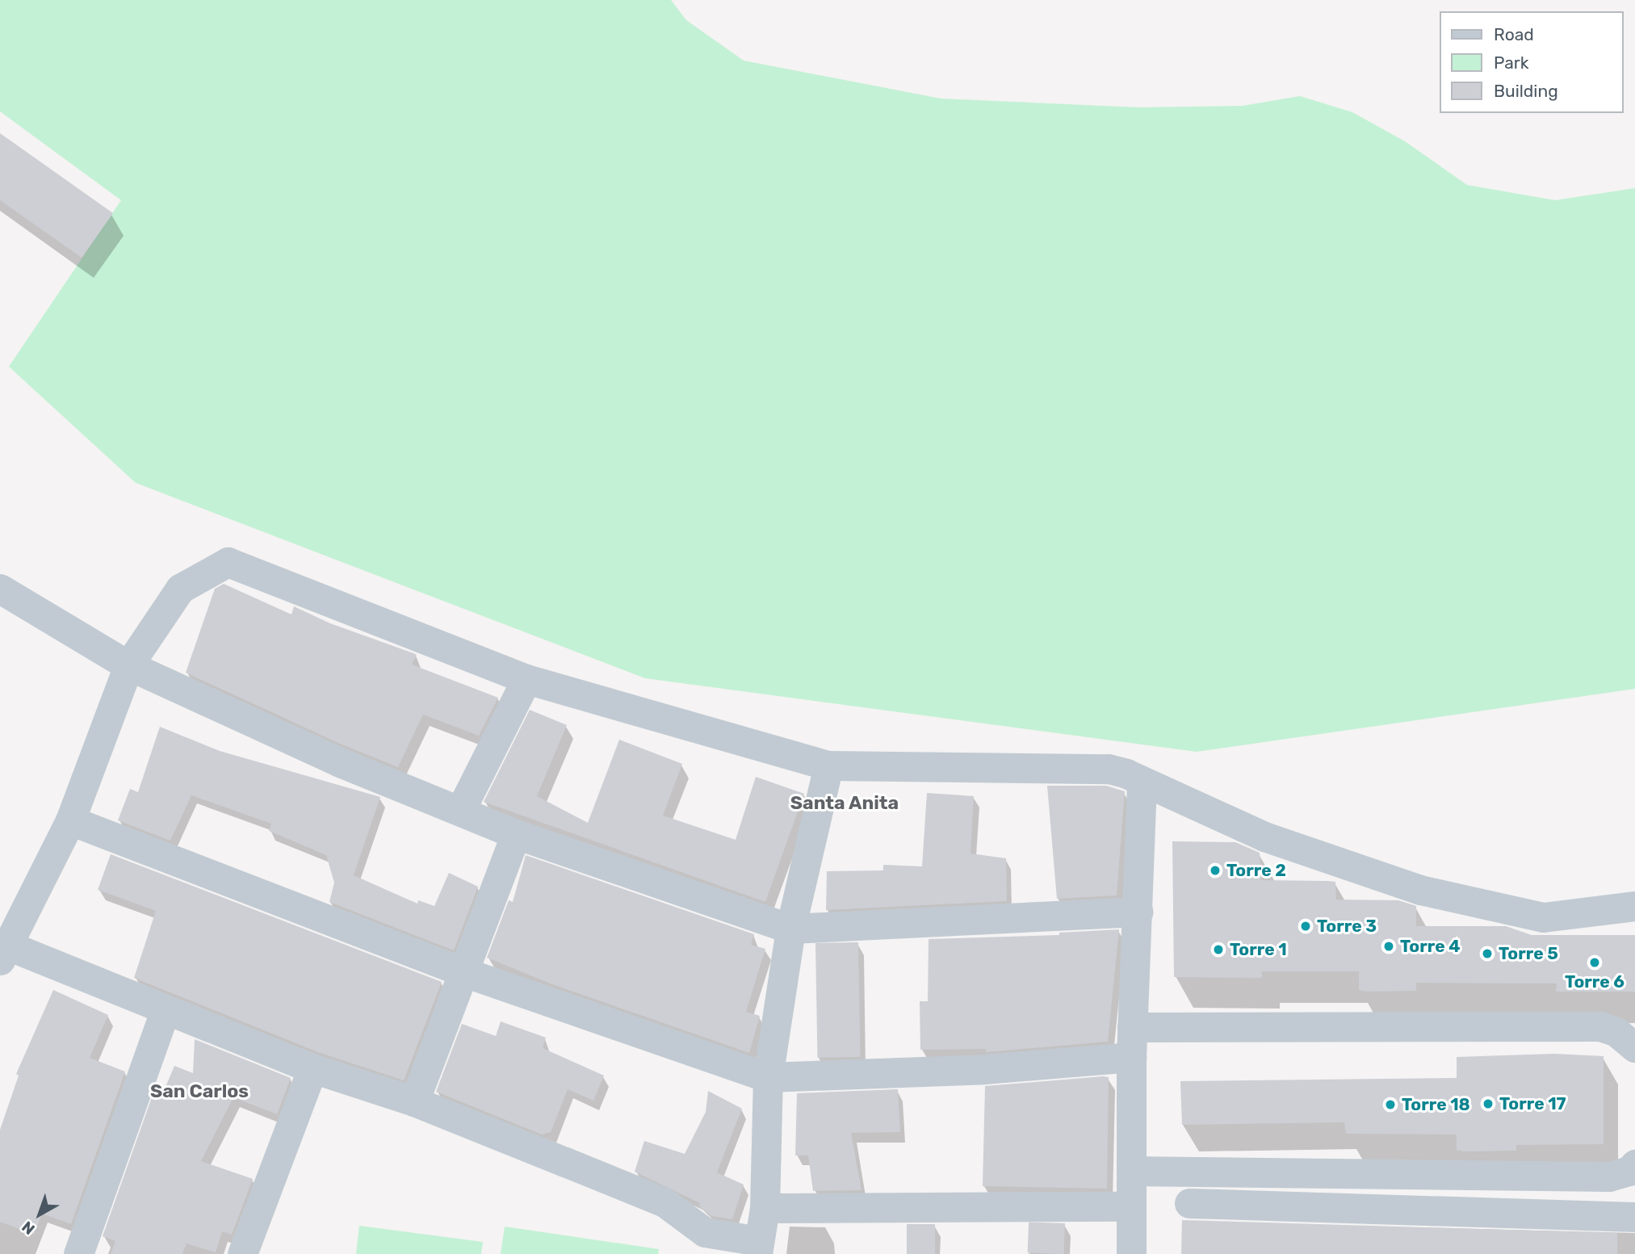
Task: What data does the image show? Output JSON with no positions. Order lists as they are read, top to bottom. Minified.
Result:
{"districts":["Santa Anita","San Carlos"],"places":["Torre 2","Torre 3","Torre 4","Torre 1","Torre 5","Torre 6","Torre 17","Torre 18"],"legend":["Road","Park","Building"],"north":"bottom left"}
